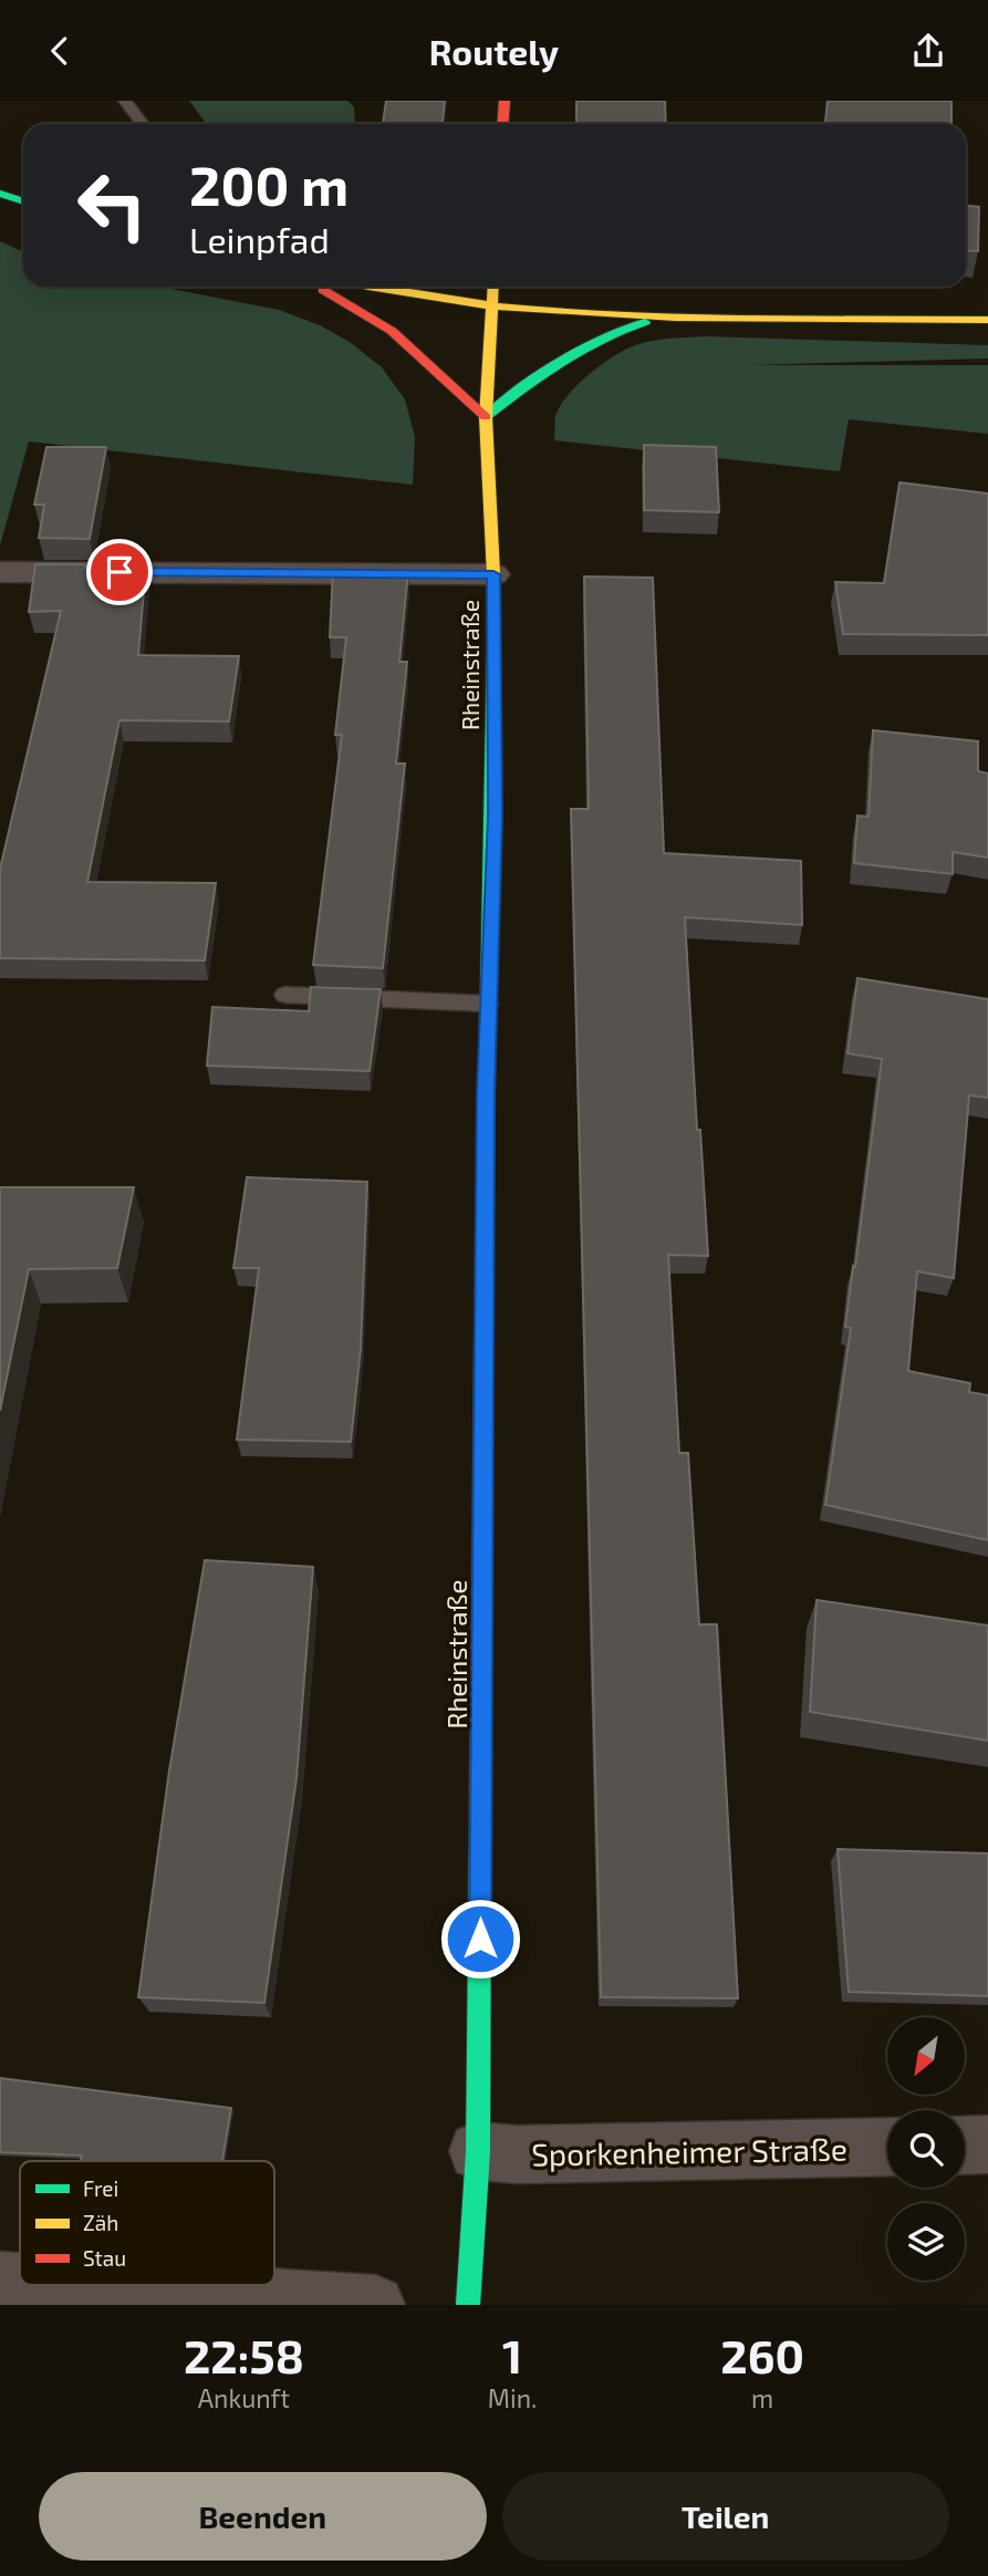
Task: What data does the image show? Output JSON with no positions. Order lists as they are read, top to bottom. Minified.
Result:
{"streets":{"street":["Rheinstraße","Sporkenheimer Straße"]},"crossings":[["Rheinstraße","Sporkenheimer Straße"]],"legend":["Frei","Zäh","Stau"],"north":"bottom left","page":{"header":"Routely","turn":["200 m","Leinpfad"],"eta":["22:58","Ankunft","1","Min.","260","m"],"buttons":["Beenden","Teilen"]}}
